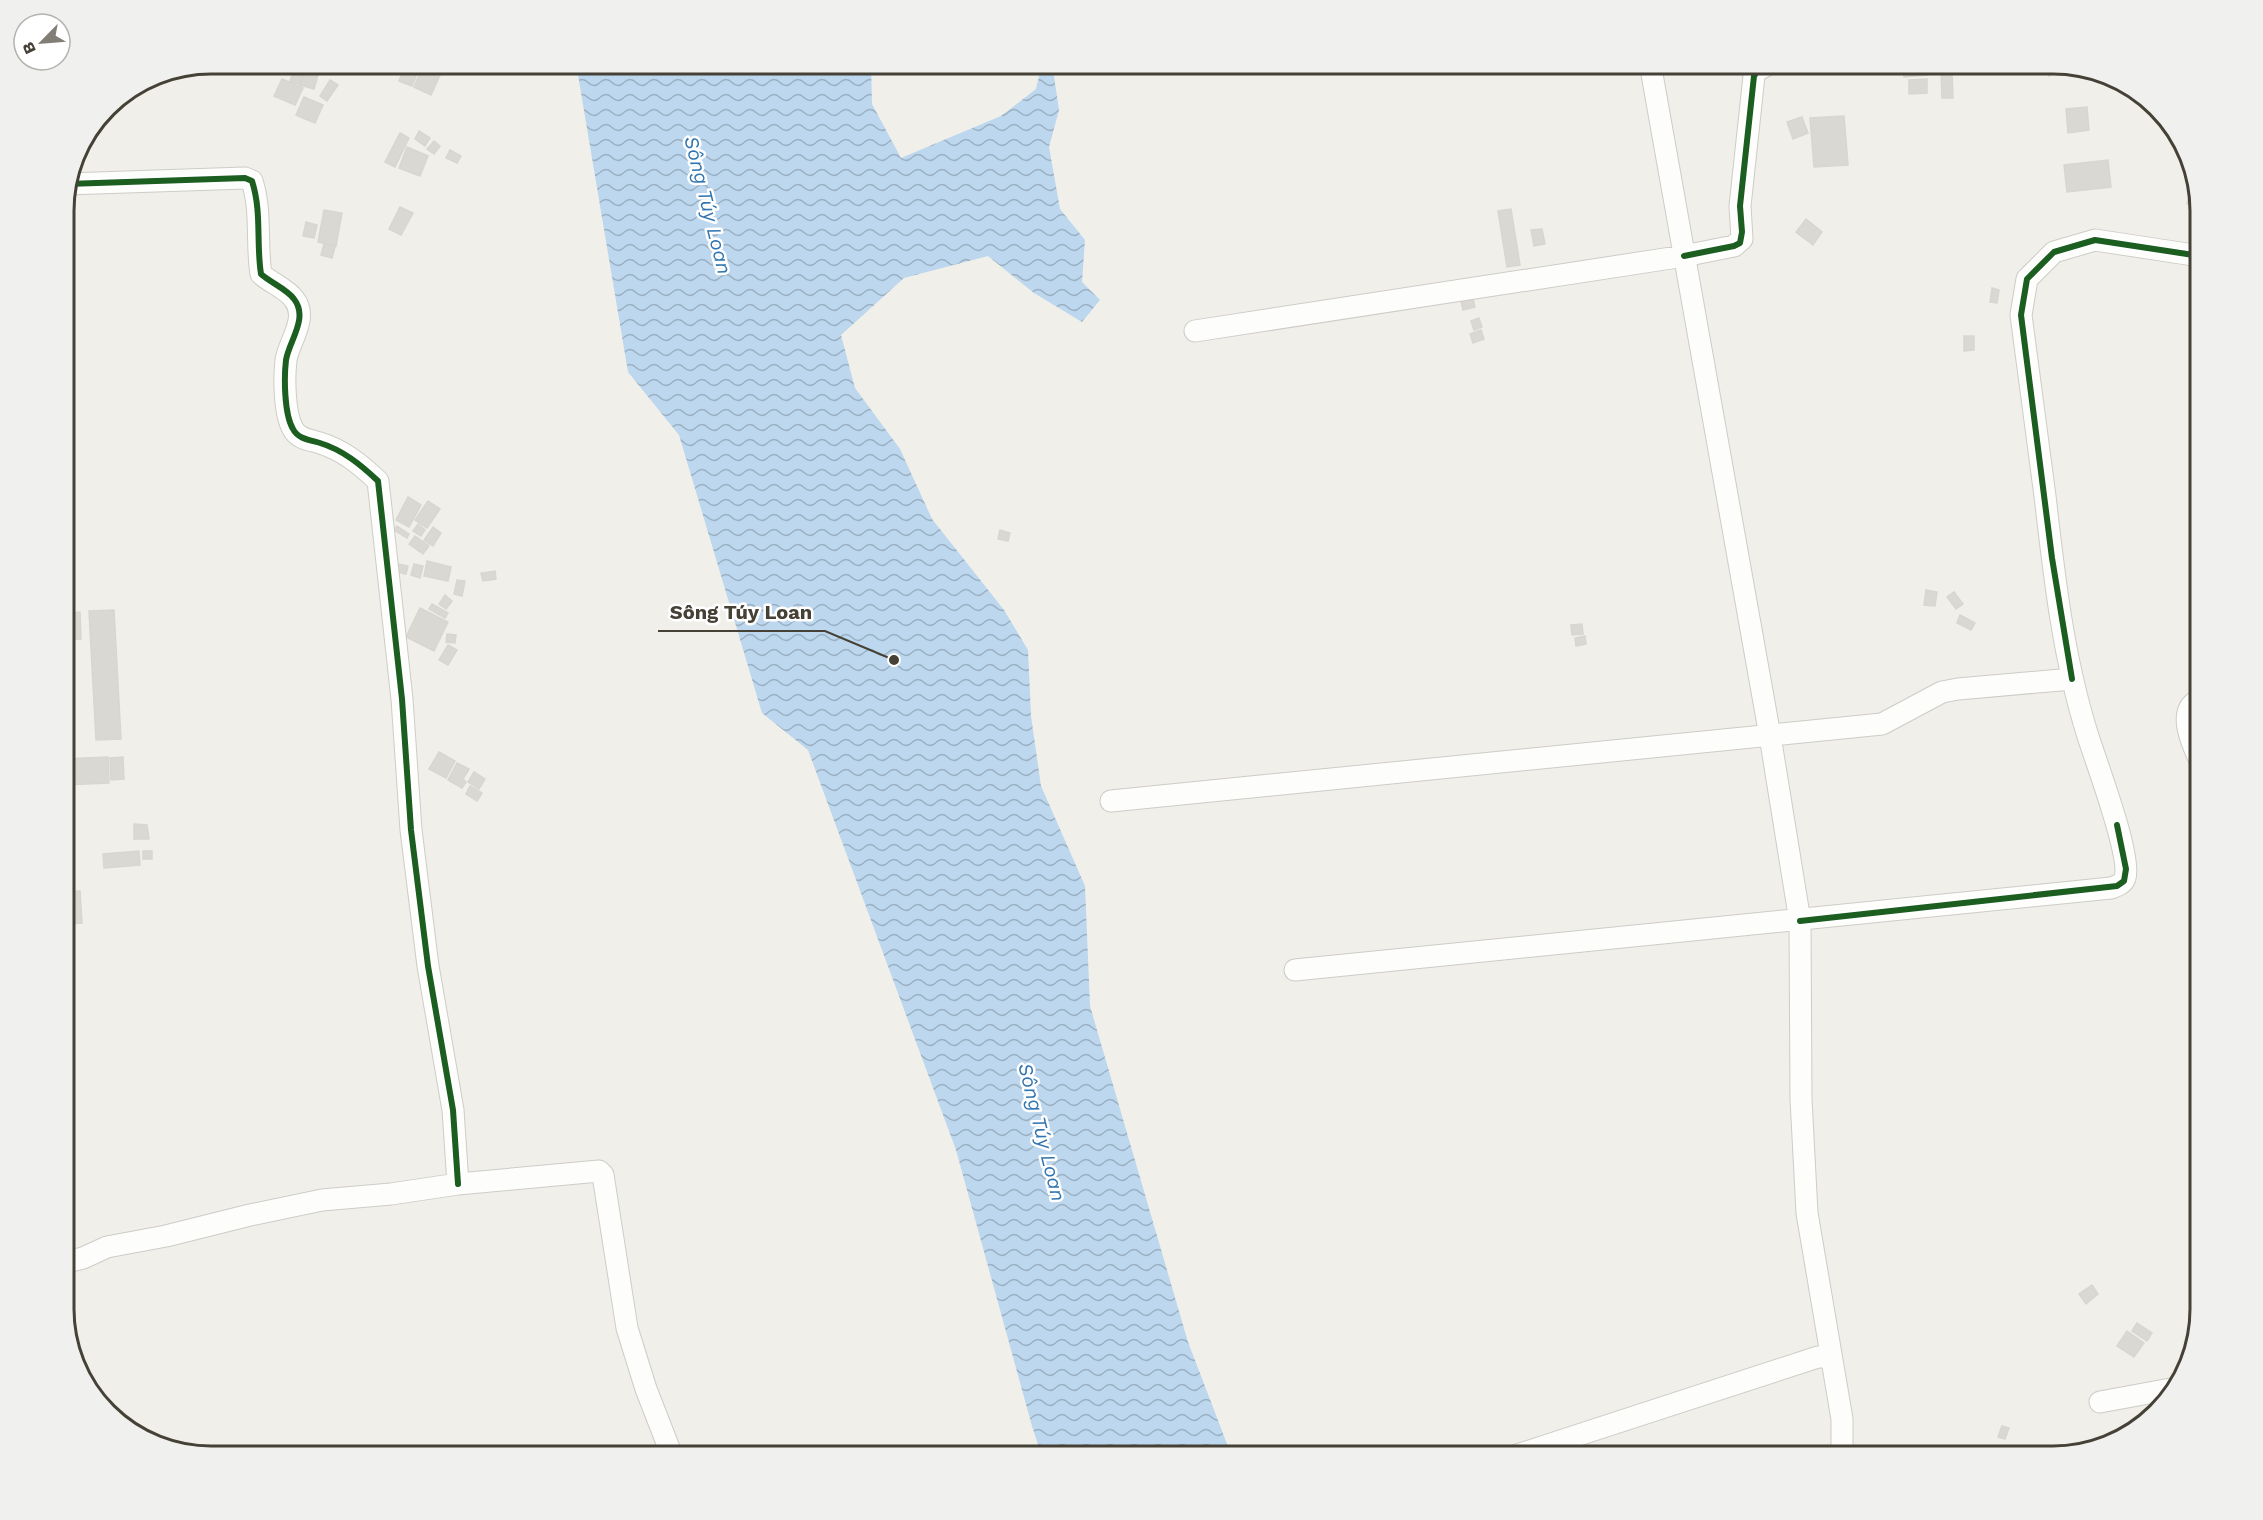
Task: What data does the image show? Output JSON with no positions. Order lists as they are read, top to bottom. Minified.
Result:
{"water":["Sông Túy Loan"],"places":["Sông Túy Loan"],"north":"bottom left"}
